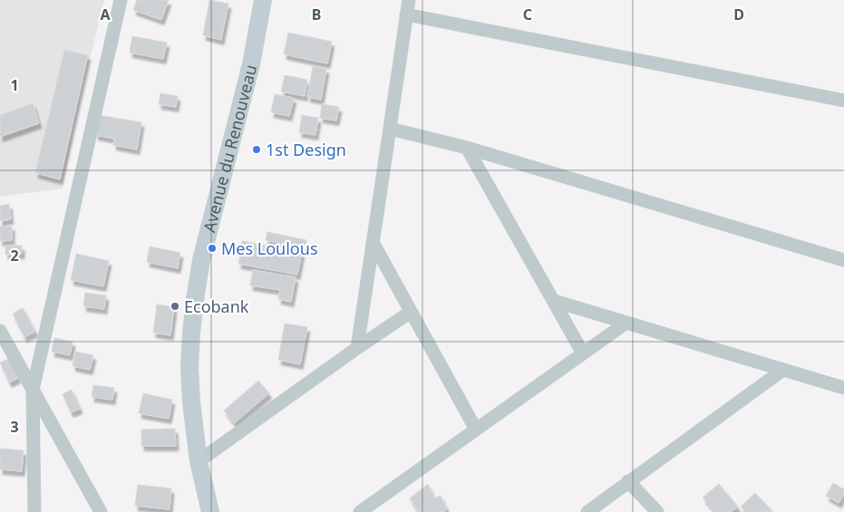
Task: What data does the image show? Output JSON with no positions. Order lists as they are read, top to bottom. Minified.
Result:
{"streets":{"main road":["Avenue du Renouveau"]},"places":["1st Design","Mes Loulous","Ecobank"],"grid":{"columns":["A","B","C","D"],"rows":["1","2","3"]}}
